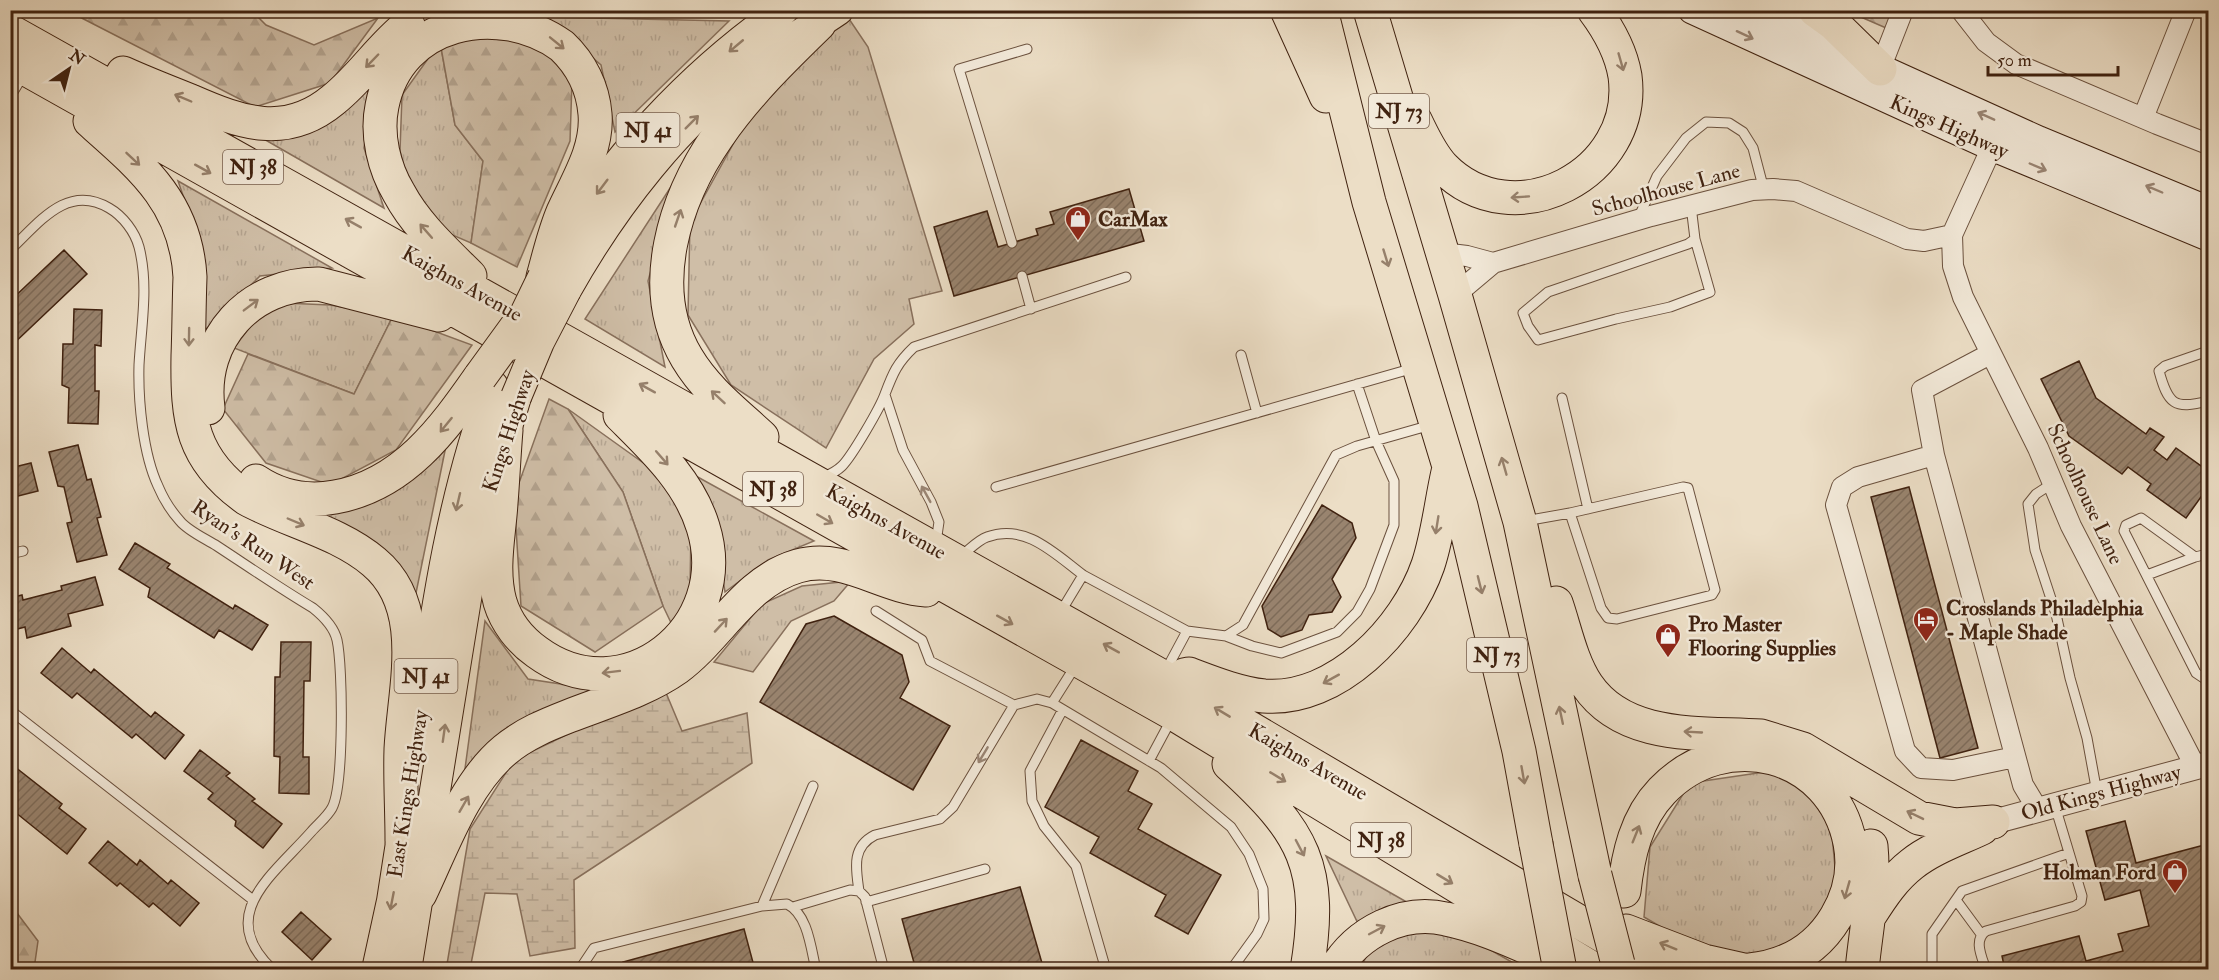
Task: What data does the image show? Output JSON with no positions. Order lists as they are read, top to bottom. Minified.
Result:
{"streets":{"highway":["NJ 73","NJ 38","Kaighns Avenue"],"main road":["Kings Highway","NJ 41","East Kings Highway"],"street":["Schoolhouse Lane","Old Kings Highway"],"lane":["Ryan's Run West"]},"crossings":[["NJ 73","Schoolhouse Lane"],["NJ 73","Kaighns Avenue"],["Kings Highway","NJ 41"],["Kings Highway","Schoolhouse Lane"],["Kings Highway","East Kings Highway"],["NJ 41","Kaighns Avenue"],["Schoolhouse Lane","Old Kings Highway"]],"one_way":["East Kings Highway"],"places":{"shop":["CarMax","Pro Master Flooring Supplies","Holman Ford"],"hotel":["Crosslands Philadelphia - Maple Shade"]},"scale_bar":"50 m","north":"top right"}
